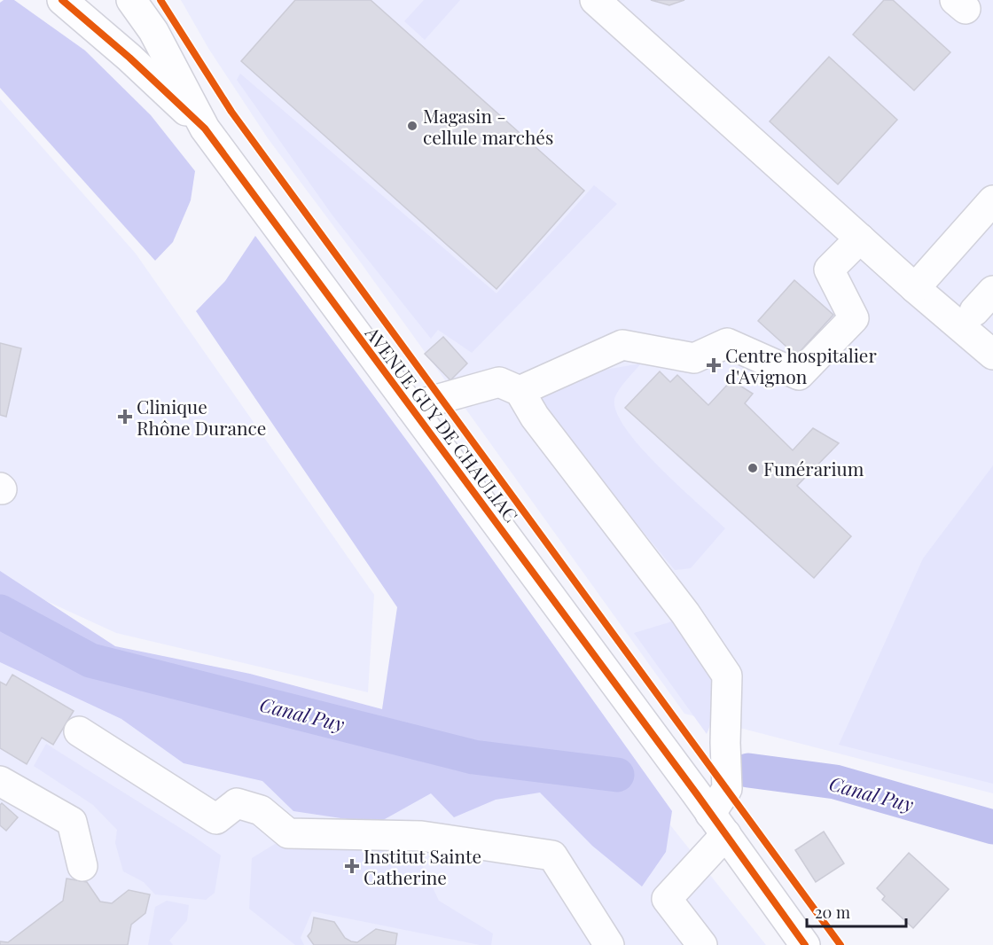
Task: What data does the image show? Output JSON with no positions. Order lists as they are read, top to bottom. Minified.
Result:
{"streets":{"street":["AVENUE GUY DE CHAULIAC"]},"water":["Canal Puy"],"places":{"other":["Magasin - cellule marchés","Funérarium"],"health":["Centre hospitalier d'Avignon","Clinique Rhône Durance","Institut Sainte Catherine"]},"scale_bar":"20 m"}
